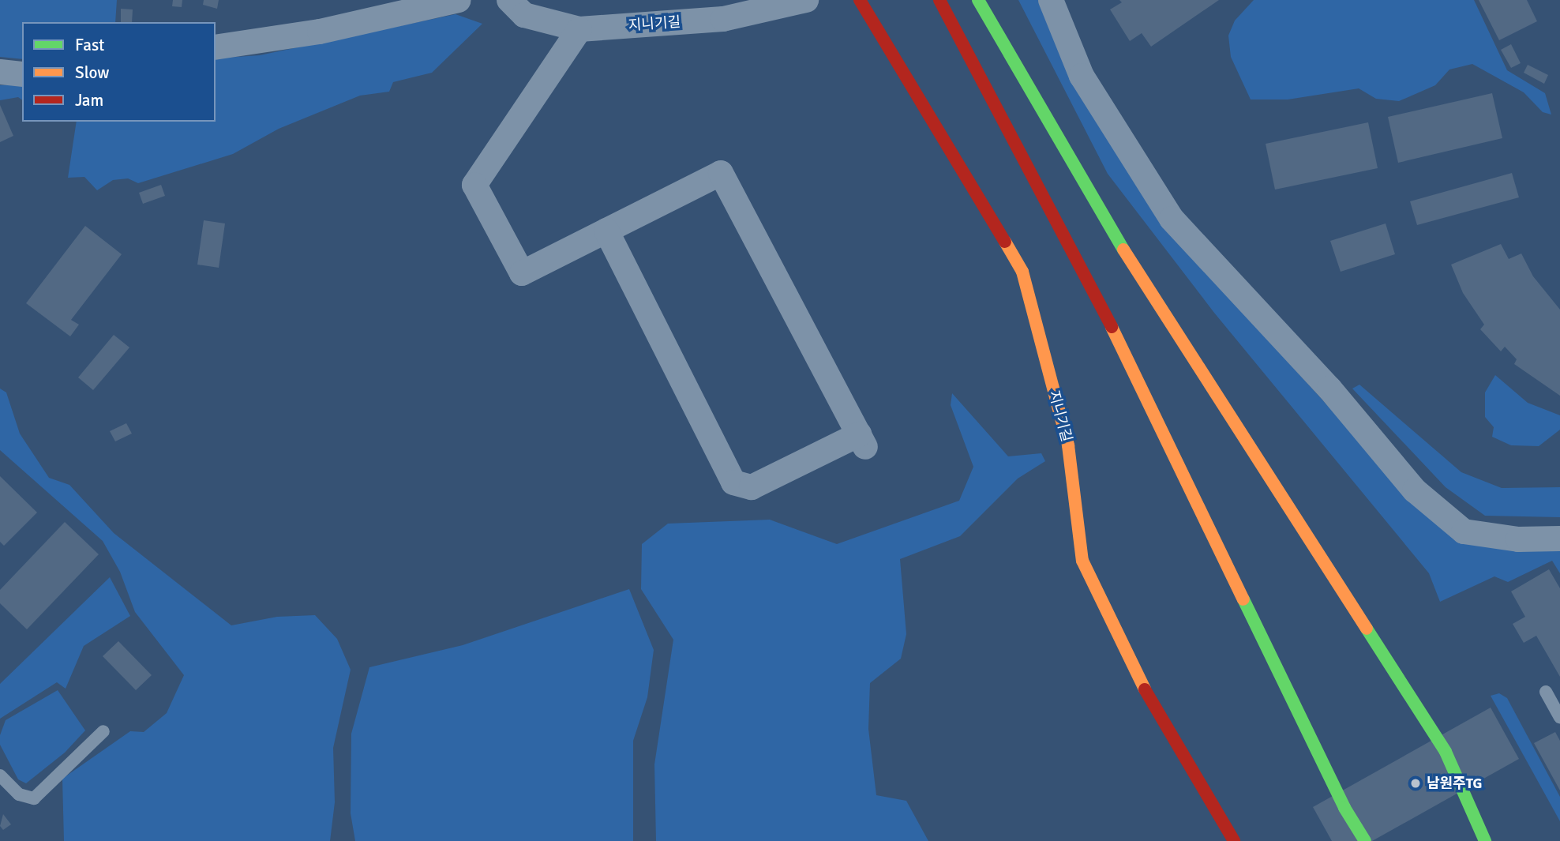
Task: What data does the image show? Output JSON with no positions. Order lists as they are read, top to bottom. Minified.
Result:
{"streets":{"main road":["지니기길"]},"places":["남원주TG"],"legend":["Fast","Slow","Jam"]}
